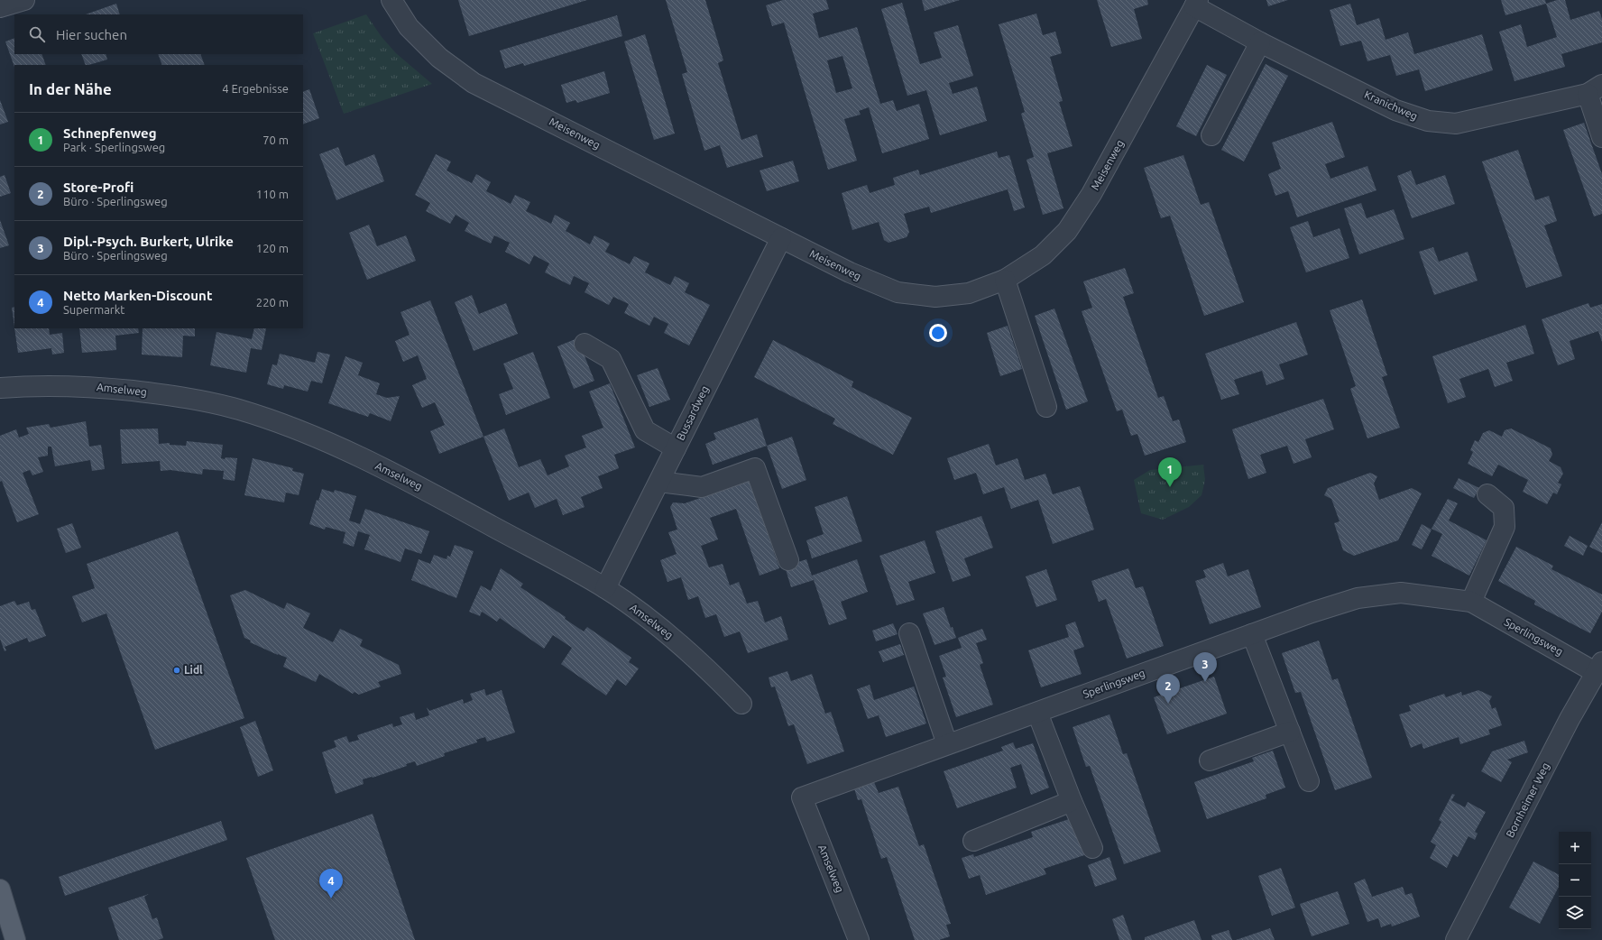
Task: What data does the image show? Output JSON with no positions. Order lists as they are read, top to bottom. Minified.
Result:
{"streets":{"street":["Kranichweg","Meisenweg","Amselweg","Bussardweg","Sperlingsweg","Bornheimer Weg"]},"crossings":[["Kranichweg","Meisenweg"],["Meisenweg","Bussardweg"],["Amselweg","Bussardweg"],["Amselweg","Sperlingsweg"],["Sperlingsweg","Bornheimer Weg"]],"places":["Lidl"],"page":{"search":"Hier suchen","heading":["In der Nähe","4 Ergebnisse"],"list":[{"mark":"1","name":"Schnepfenweg","note":"Park · Sperlingsweg","value":"70 m"},{"mark":"2","name":"Store-Profi","note":"Büro · Sperlingsweg","value":"110 m"},{"mark":"3","name":"Dipl.-Psych. Burkert, Ulrike","note":"Büro · Sperlingsweg","value":"120 m"},{"mark":"4","name":"Netto Marken-Discount","note":"Supermarkt","value":"220 m"}],"pins":["1","3","2","4"],"map_buttons":["+","−"]}}
